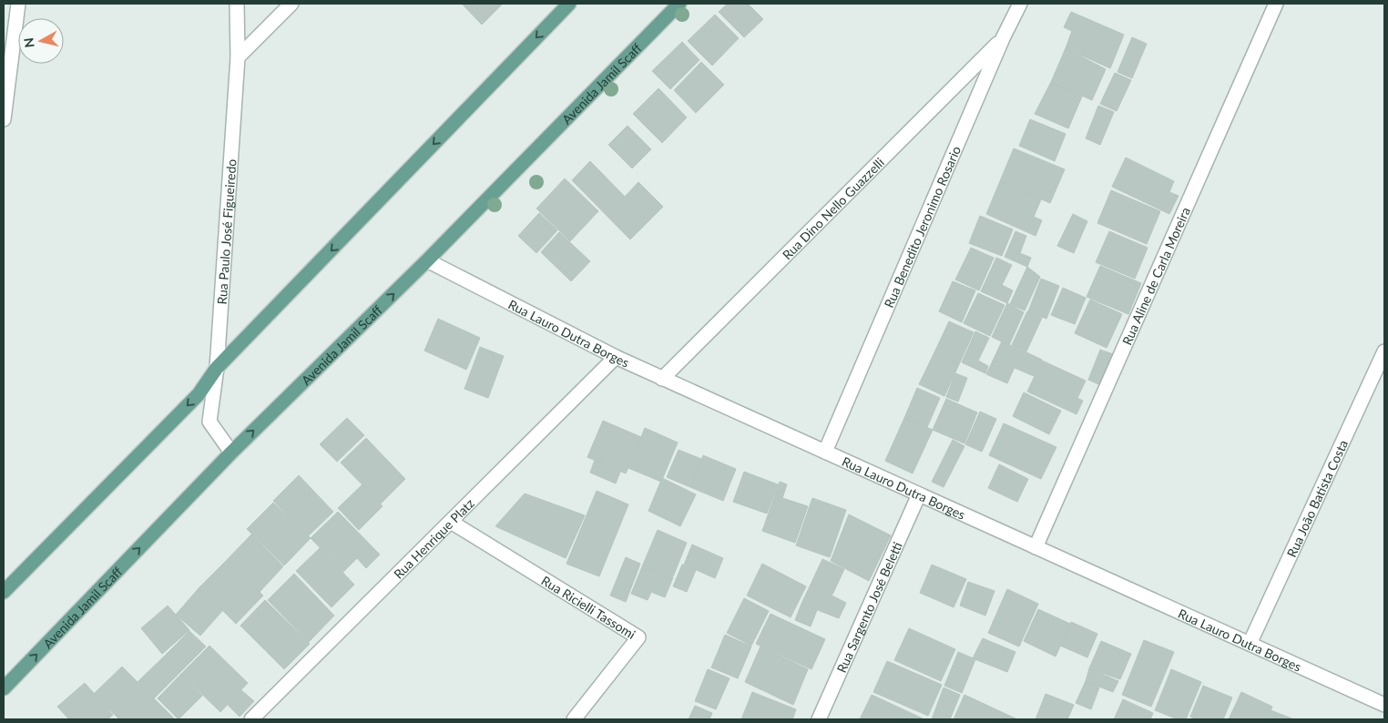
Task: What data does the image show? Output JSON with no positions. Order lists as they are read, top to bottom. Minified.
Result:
{"streets":{"main road":["Avenida Jamil Scaff"],"street":["Rua Dino Nello Guazzelli","Rua Benedito Jeronimo Rosario","Rua Paulo José Figueiredo","Rua Aline de Carla Moreira","Rua Lauro Dutra Borges","Rua João Batista Costa","Rua Henrique Platz","Rua Ricielli Tassomi","Rua Sargento José Beletti"]},"crossings":[["Avenida Jamil Scaff","Rua Paulo José Figueiredo"],["Avenida Jamil Scaff","Rua Lauro Dutra Borges"],["Rua Dino Nello Guazzelli","Rua Benedito Jeronimo Rosario"],["Rua Dino Nello Guazzelli","Rua Lauro Dutra Borges"],["Rua Benedito Jeronimo Rosario","Rua Lauro Dutra Borges"],["Rua Aline de Carla Moreira","Rua Lauro Dutra Borges"],["Rua Lauro Dutra Borges","Rua João Batista Costa"],["Rua Lauro Dutra Borges","Rua Henrique Platz"],["Rua Lauro Dutra Borges","Rua Sargento José Beletti"],["Rua Henrique Platz","Rua Ricielli Tassomi"]],"north":"left"}
